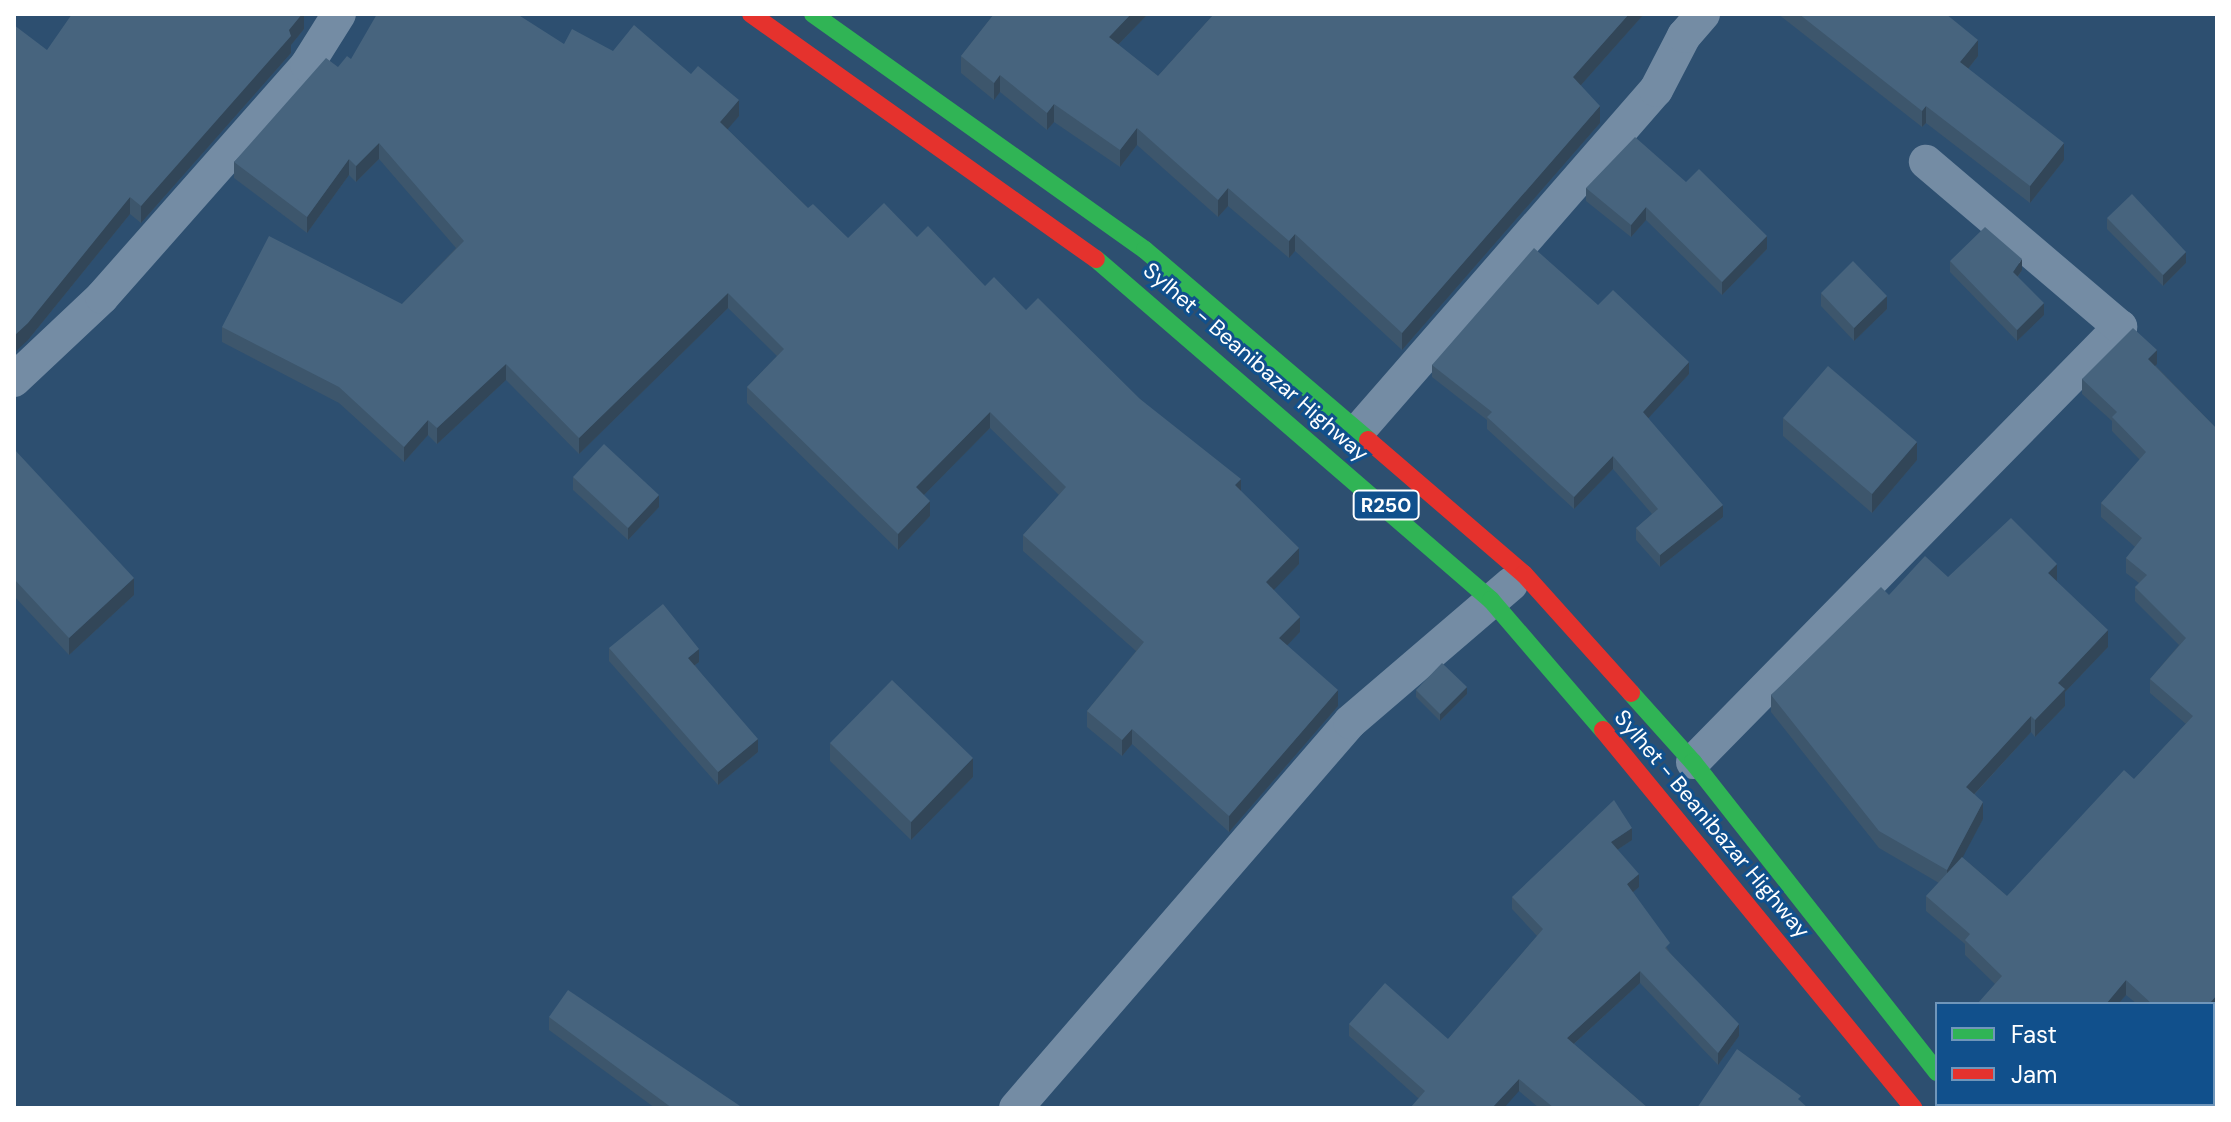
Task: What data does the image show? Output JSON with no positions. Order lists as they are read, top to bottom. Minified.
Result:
{"streets":{"main road":["Sylhet - Beanibazar Highway","R250"]},"legend":["Fast","Jam"]}
